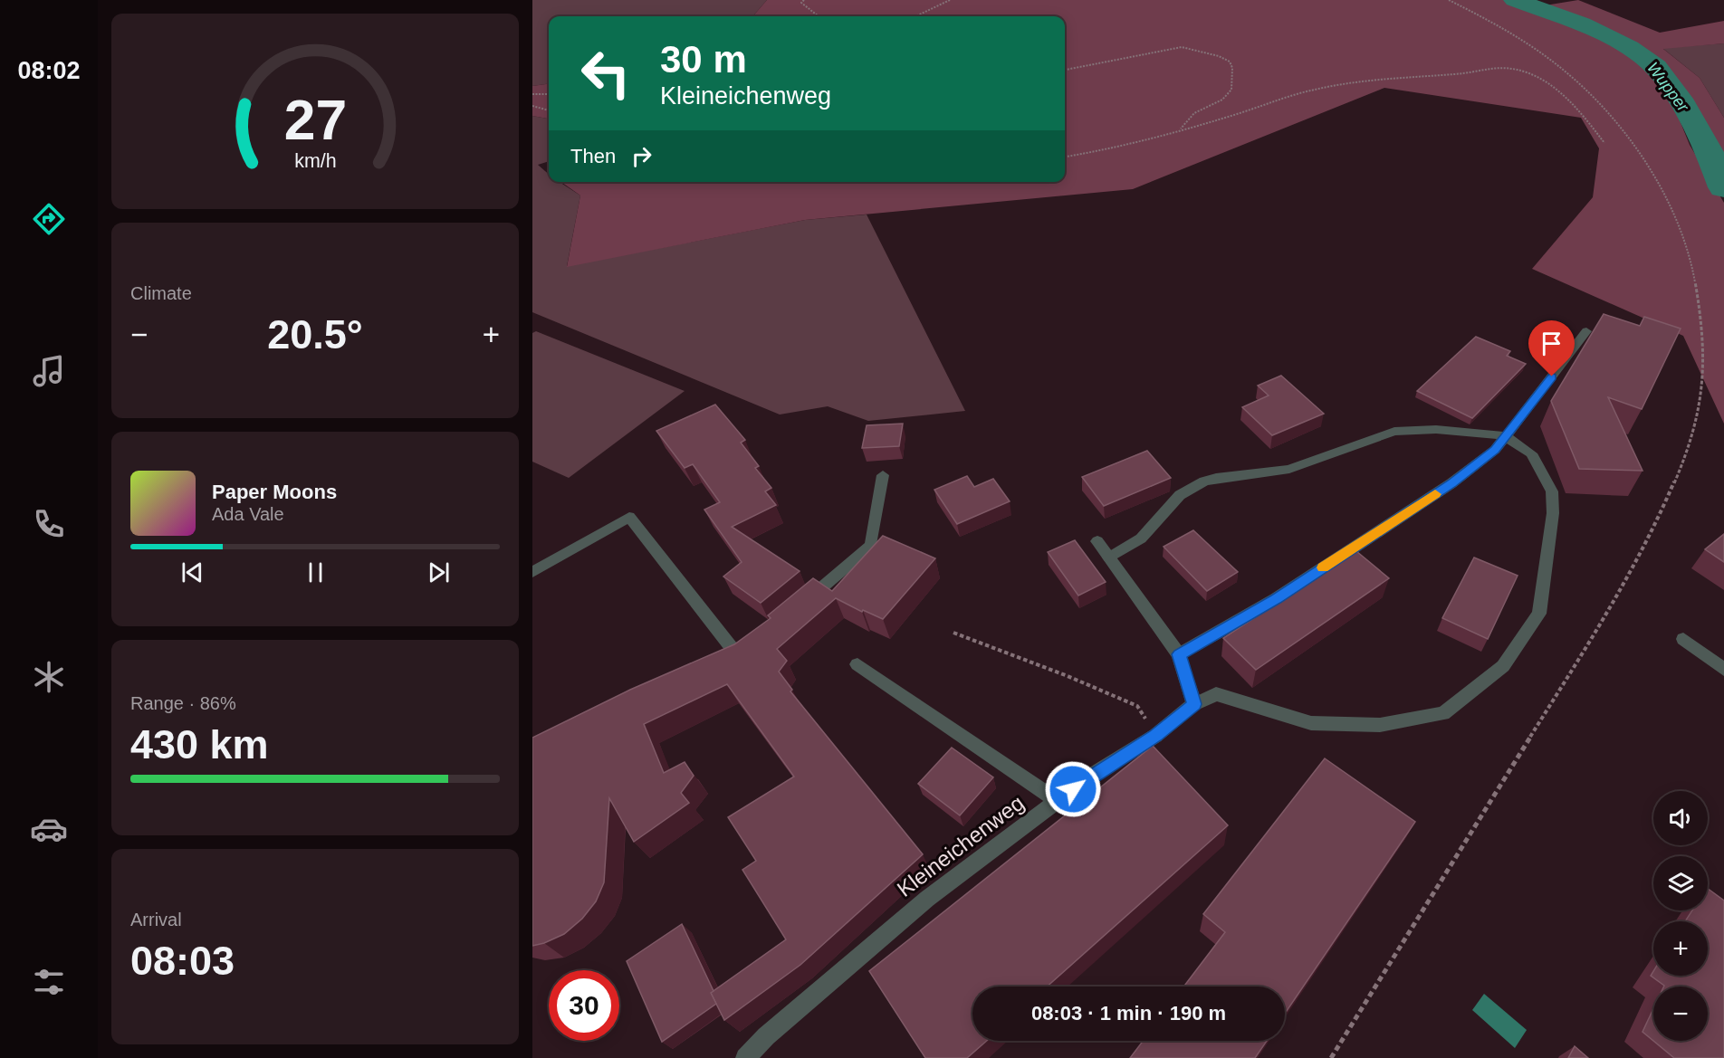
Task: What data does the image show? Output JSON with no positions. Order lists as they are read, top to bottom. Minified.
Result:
{"streets":{"street":["Kleineichenweg"]},"water":["Wupper"],"page":{"tabs":"08:02","turn":["30 m","Kleineichenweg"],"then":"Then","tile":["Climate",["Range · 86%","430 km"],["Arrival","08:03"]],"heat":["−","20.5°","+"],"song":["Paper Moons","Ada Vale"],"map_buttons":["+","−"],"limit":"30","trip":"08:03 · 1 min · 190 m","gauge":["27","km/h"]}}
